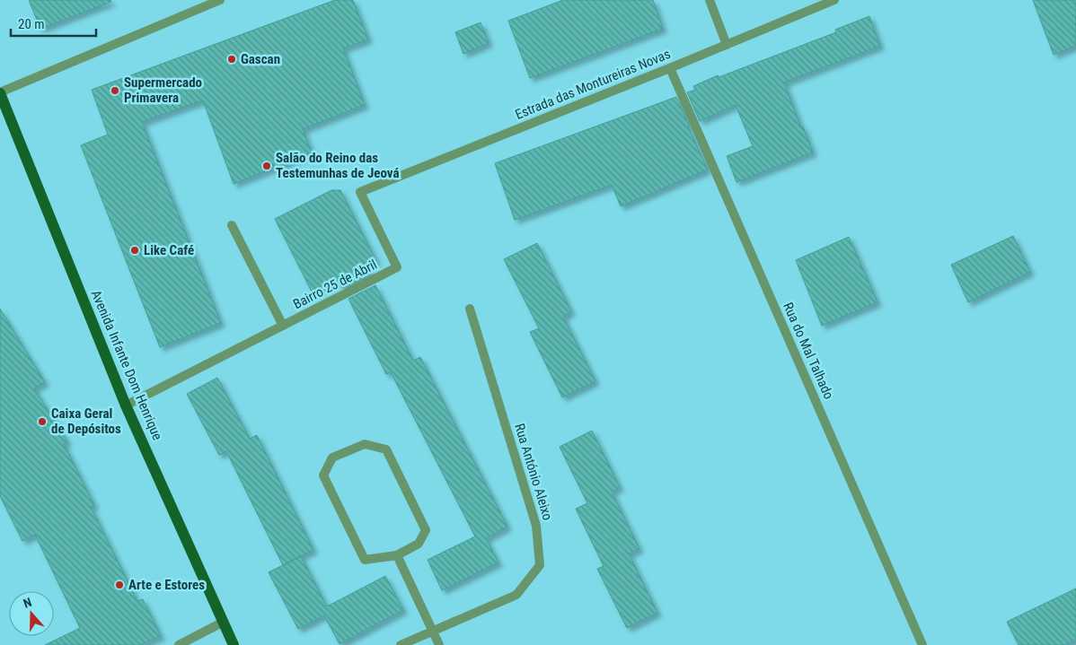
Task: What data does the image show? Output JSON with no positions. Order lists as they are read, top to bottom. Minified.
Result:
{"streets":{"main road":["Avenida Infante Dom Henrique"],"street":["Estrada das Montureiras Novas","Bairro 25 de Abril","Rua do Mal Talhado","Rua António Aleixo"]},"crossings":[["Estrada das Montureiras Novas","Bairro 25 de Abril"],["Estrada das Montureiras Novas","Rua do Mal Talhado"],["Bairro 25 de Abril","Avenida Infante Dom Henrique"]],"places":["Gascan","Supermercado Primavera","Salão do Reino das Testemunhas de Jeová","Like Café","Caixa Geral de Depósitos","Arte e Estores"],"scale_bar":"20 m","north":"top"}
